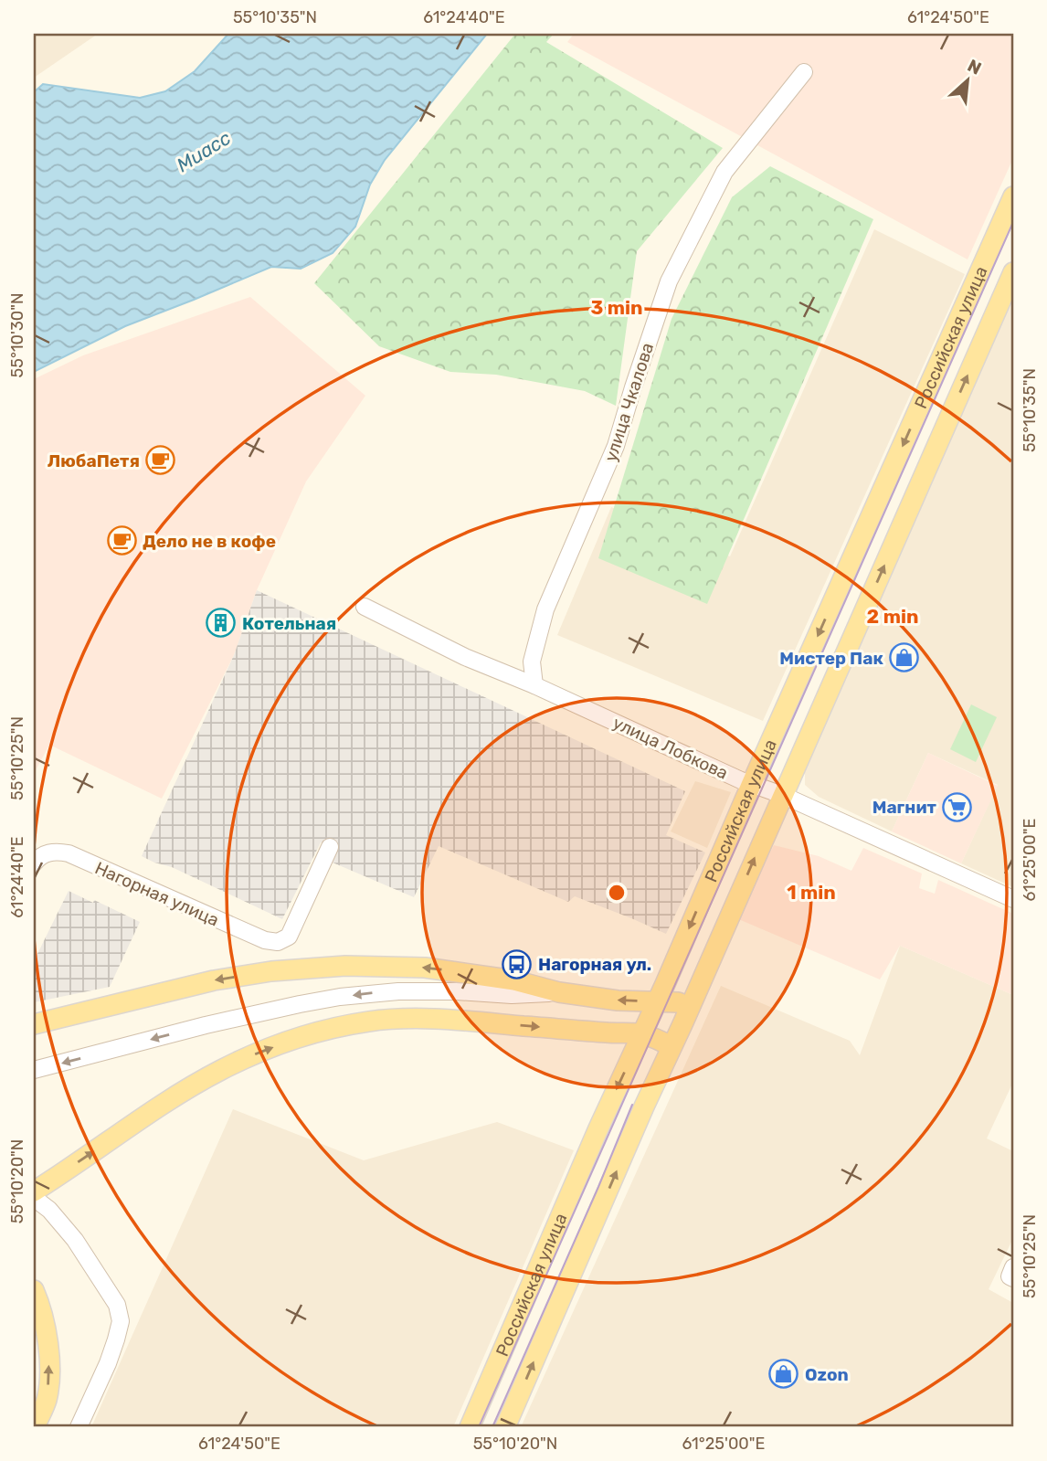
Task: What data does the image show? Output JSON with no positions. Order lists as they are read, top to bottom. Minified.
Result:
{"streets":{"main road":["Российская улица"],"street":["улица Чкалова","улица Лобкова","Нагорная улица"]},"crossings":[["Российская улица","улица Лобкова"],["улица Чкалова","улица Лобкова"]],"water":["Миасс"],"places":{"cafe":["ЛюбаПетя","Дело не в кофе"],"building":["Котельная"],"shop":["Мистер Пак","Ozon"],"supermarket":["Магнит"],"bus stop":["Нагорная ул."]},"north":"top right","coordinates":["55°10'35\"N","61°24'40\"E","61°24'50\"E","55°10'30\"N","55°10'25\"N","61°25'00\"E","55°10'20\"N"],"rings":["3 min","2 min","1 min"]}
